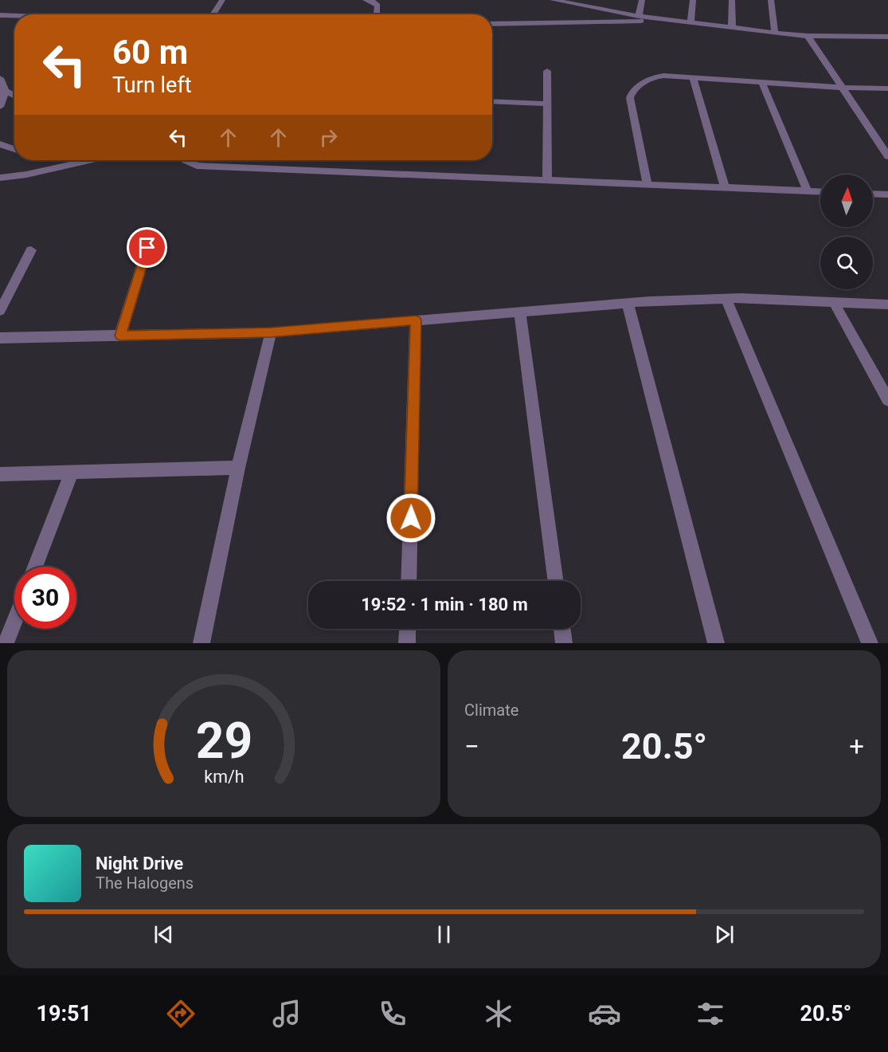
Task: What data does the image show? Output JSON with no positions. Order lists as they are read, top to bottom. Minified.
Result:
{"north":"top","page":{"turn":["60 m","Turn left"],"limit":"30","trip":"19:52 · 1 min · 180 m","tile":"Climate","heat":["−","20.5°","+"],"song":["Night Drive","The Halogens"],"tabs":["19:51","20.5°"],"gauge":["29","km/h"]}}
